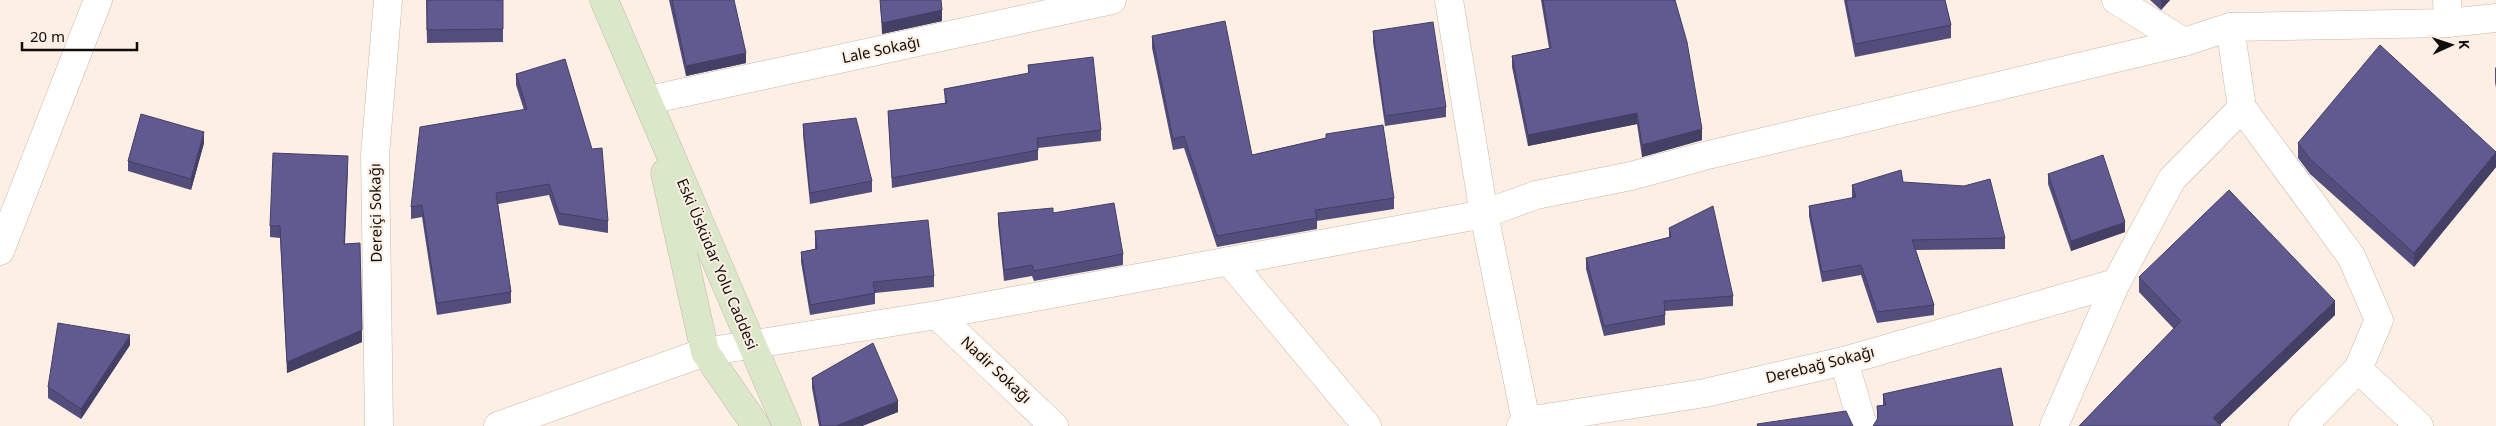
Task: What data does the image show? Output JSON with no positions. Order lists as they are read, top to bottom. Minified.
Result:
{"streets":{"street":["Lale Sokağı","Dereiçi Sokağı","Eski Üsküdar Yolu Caddesi","Derebağ Sokağı","Nadir Sokağı"]},"crossings":[["Lale Sokağı","Eski Üsküdar Yolu Caddesi"]],"scale_bar":"20 m","north":"right"}
